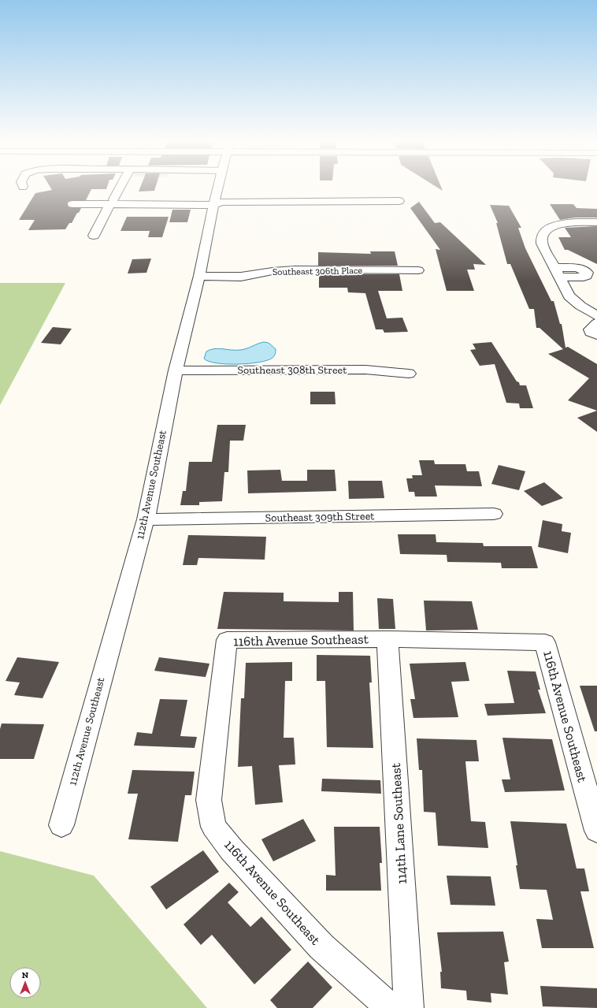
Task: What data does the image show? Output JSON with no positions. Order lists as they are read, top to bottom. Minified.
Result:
{"streets":{"street":["Southeast 306th Place","Southeast 308th Street","112th Avenue Southeast","Southeast 309th Street","116th Avenue Southeast","114th Lane Southeast"]},"crossings":[["Southeast 306th Place","112th Avenue Southeast"],["Southeast 308th Street","112th Avenue Southeast"],["112th Avenue Southeast","Southeast 309th Street"],["116th Avenue Southeast","114th Lane Southeast"]],"north":"top"}
